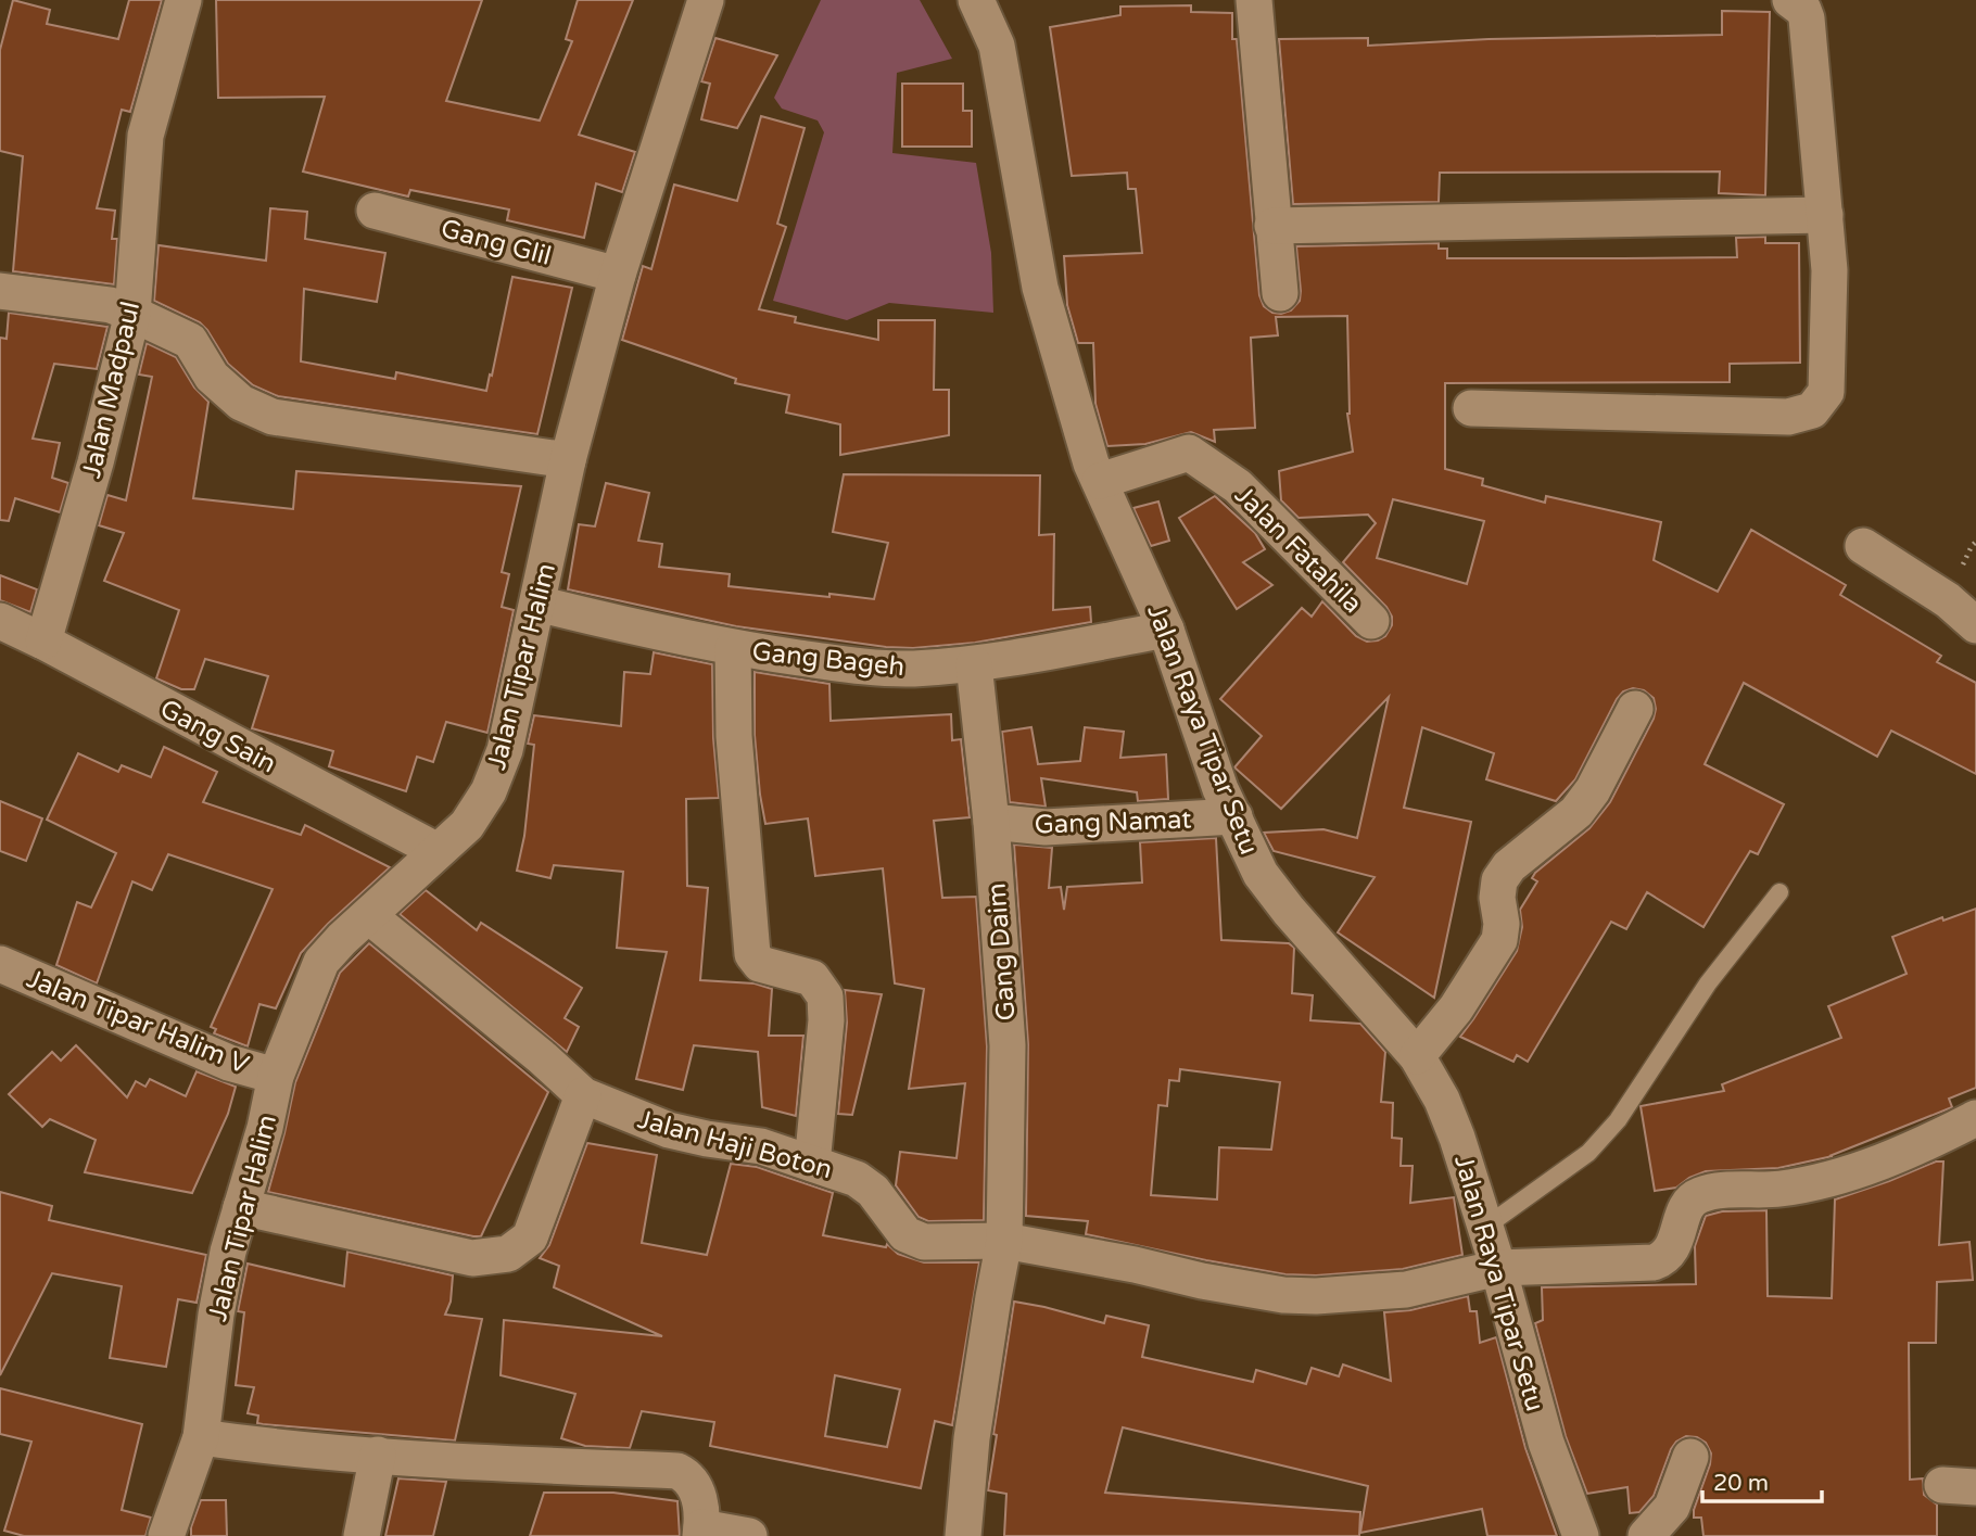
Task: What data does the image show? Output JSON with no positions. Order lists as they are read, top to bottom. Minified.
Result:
{"streets":{"street":["Gang Glil","Jalan Madpaul","Jalan Fatahila","Gang Bageh","Jalan Tipar Halim","Jalan Raya Tipar Setu","Gang Sain","Gang Namat","Gang Daim","Jalan Tipar Halim V","Jalan Haji Boton"]},"crossings":[["Gang Glil","Jalan Tipar Halim"],["Jalan Madpaul","Gang Sain"],["Jalan Fatahila","Jalan Raya Tipar Setu"],["Gang Bageh","Jalan Tipar Halim"],["Gang Bageh","Jalan Raya Tipar Setu"],["Gang Bageh","Gang Daim"],["Jalan Tipar Halim","Gang Sain"],["Jalan Tipar Halim","Jalan Tipar Halim V"],["Jalan Tipar Halim","Jalan Haji Boton"],["Jalan Raya Tipar Setu","Gang Namat"],["Jalan Raya Tipar Setu","Jalan Haji Boton"],["Gang Namat","Gang Daim"],["Gang Daim","Jalan Haji Boton"]],"scale_bar":"20 m"}
